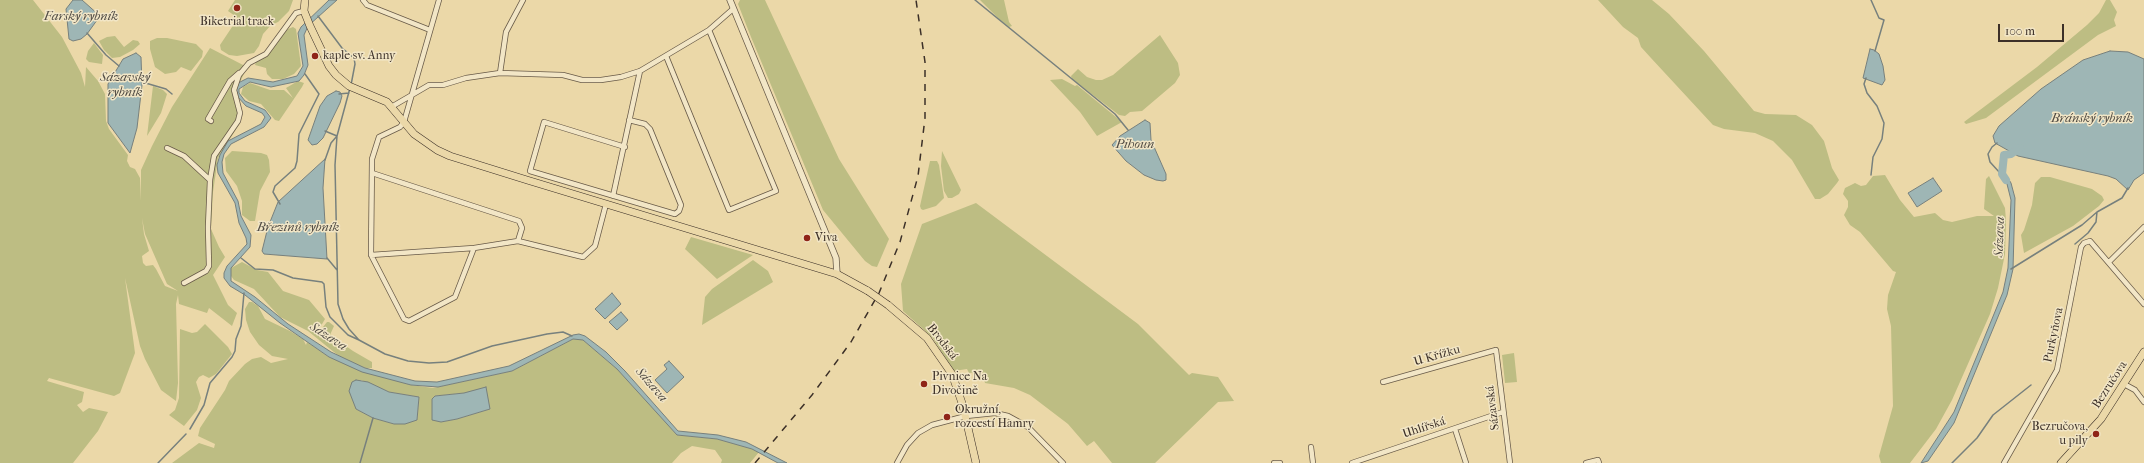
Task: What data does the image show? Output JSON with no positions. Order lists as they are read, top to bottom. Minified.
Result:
{"streets":{"main road":["Brodská","Bezručova"],"street":["Purkyňova","U Křížku","Sázavská","Uhlířská"]},"crossings":[["U Křížku","Sázavská"],["Sázavská","Uhlířská"]],"water":["Farský rybník","Sázavský rybník","Bránský rybník","Pihoun","Březinů rybník","Sázava"],"places":["Biketrial track","kaple sv. Anny","Viva","Pivnice Na Divočině","Okružní, rozcestí Hamry","Bezručova, u pily"],"scale_bar":"100 m"}
